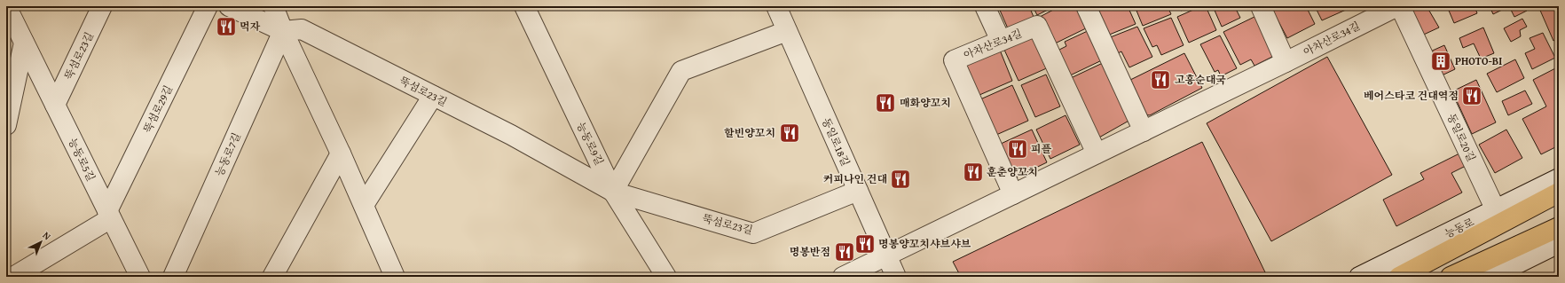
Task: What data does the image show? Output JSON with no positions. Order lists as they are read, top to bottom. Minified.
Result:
{"streets":{"highway":["능동로"],"street":["아차산로34길","뚝섬로23길","뚝섬로29길","동일로20길","동일로18길","능동로9길","능동로7길","능동로5길"]},"crossings":[["아차산로34길","동일로18길"],["뚝섬로23길","동일로18길"],["뚝섬로23길","능동로9길"],["뚝섬로23길","능동로7길"],["뚝섬로23길","능동로5길"],["뚝섬로29길","능동로5길"],["동일로20길","능동로"]],"places":{"restaurant":["먹자","고흥순대국","베어스타코 건대역점","매화양꼬치","할빈양꼬치","피플","훈춘양꼬치","커피나인 건대","명봉양꼬치샤브샤브","명봉반점"],"building":["PHOTO-BI"]},"north":"top right"}
